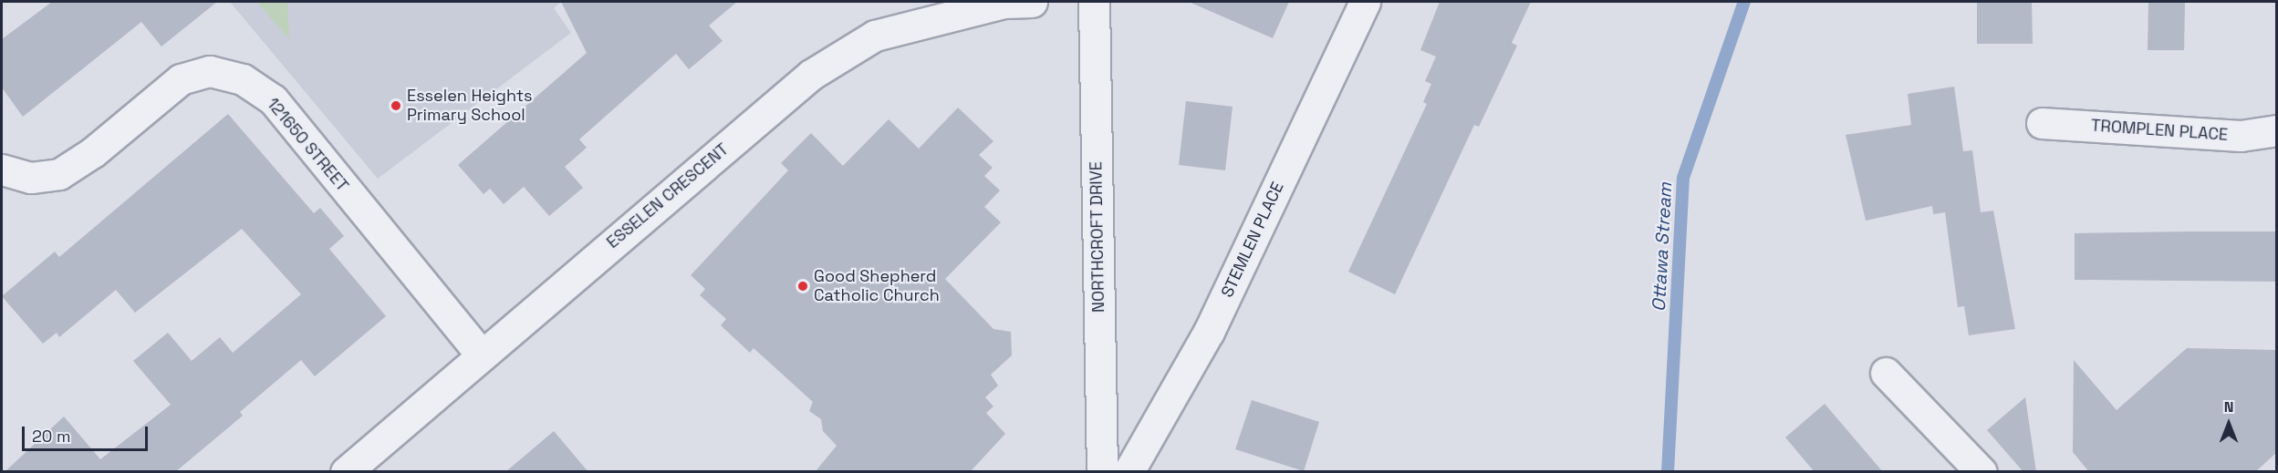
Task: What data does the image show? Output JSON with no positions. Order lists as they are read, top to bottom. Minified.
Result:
{"streets":{"street":["TROMPLEN PLACE","121650 STREET","ESSELEN CRESCENT","NORTHCROFT DRIVE","STEMLEN PLACE"]},"crossings":[["121650 STREET","ESSELEN CRESCENT"]],"water":["Ottawa Stream"],"places":["Esselen Heights Primary School","Good Shepherd Catholic Church"],"scale_bar":"20 m","north":"top"}
